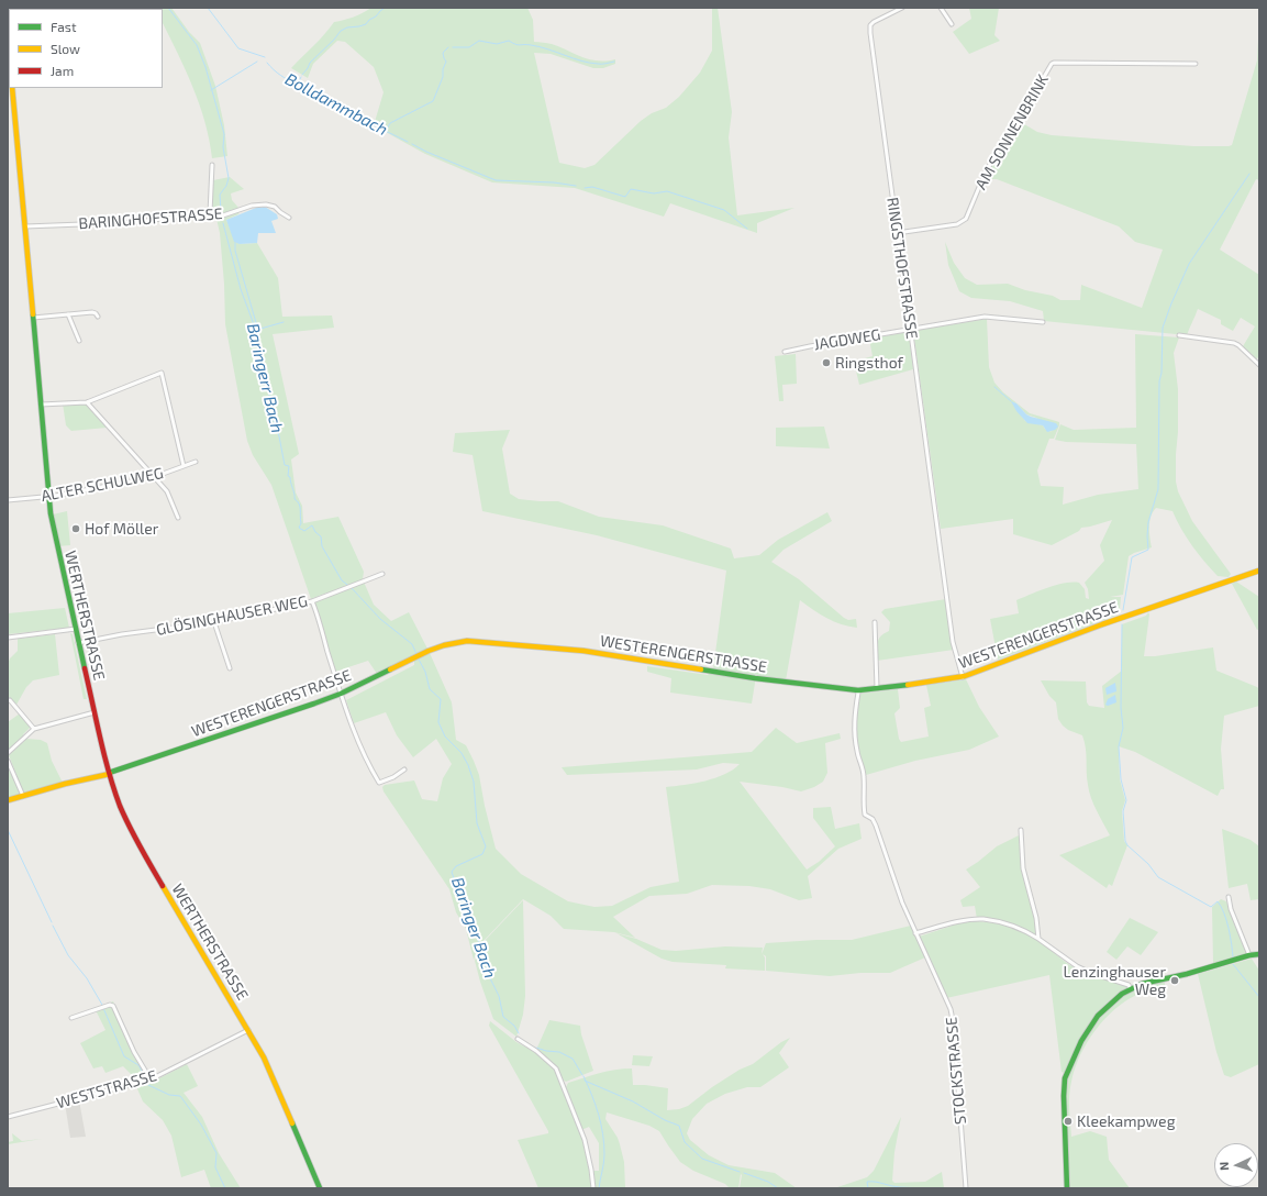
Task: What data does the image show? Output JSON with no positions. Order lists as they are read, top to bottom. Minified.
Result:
{"streets":{"main road":["WERTHERSTRASSE","WESTERENGERSTRASSE"],"street":["AM SONNENBRINK","BARINGHOFSTRASSE","RINGSTHOFSTRASSE","JAGDWEG","ALTER SCHULWEG","GLÖSINGHAUSER WEG","STOCKSTRASSE","WESTSTRASSE"]},"crossings":[["AM SONNENBRINK","RINGSTHOFSTRASSE"],["BARINGHOFSTRASSE","WERTHERSTRASSE"],["RINGSTHOFSTRASSE","JAGDWEG"],["RINGSTHOFSTRASSE","WESTERENGERSTRASSE"],["ALTER SCHULWEG","WERTHERSTRASSE"],["WERTHERSTRASSE","GLÖSINGHAUSER WEG"],["WERTHERSTRASSE","WESTERENGERSTRASSE"],["WERTHERSTRASSE","WESTSTRASSE"],["WESTERENGERSTRASSE","STOCKSTRASSE"]],"water":["Bolldammbach","Baringerr Bach","Baringer Bach"],"places":["Ringsthof","Hof Möller","Lenzinghauser Weg","Kleekampweg"],"legend":["Fast","Slow","Jam"],"north":"left"}
